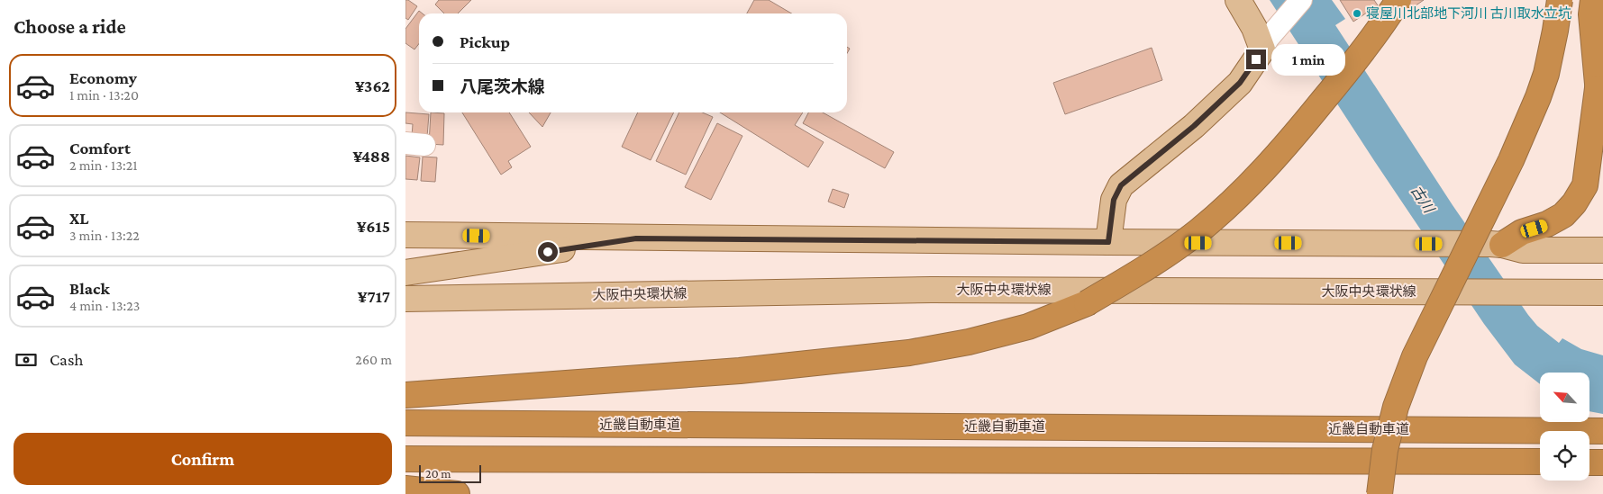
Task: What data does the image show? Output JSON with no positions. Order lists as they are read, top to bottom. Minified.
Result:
{"streets":{"highway":["近畿自動車道"],"main road":["大阪中央環状線"]},"water":["古川"],"places":["寝屋川北部地下河川 古川取水立坑"],"scale_bar":"20 m","north":"top left","page":{"heading":"Choose a ride","banner":["Pickup","八尾茨木線"],"bubble":"1 min","list":[{"name":"Economy","note":"1 min · 13:20","value":"¥362"},{"name":"Comfort","note":"2 min · 13:21","value":"¥488"},{"name":"XL","note":"3 min · 13:22","value":"¥615"},{"name":"Black","note":"4 min · 13:23","value":"¥717"}],"pay":["Cash","260 m"],"buttons":"Confirm","scale":"20 m"}}
